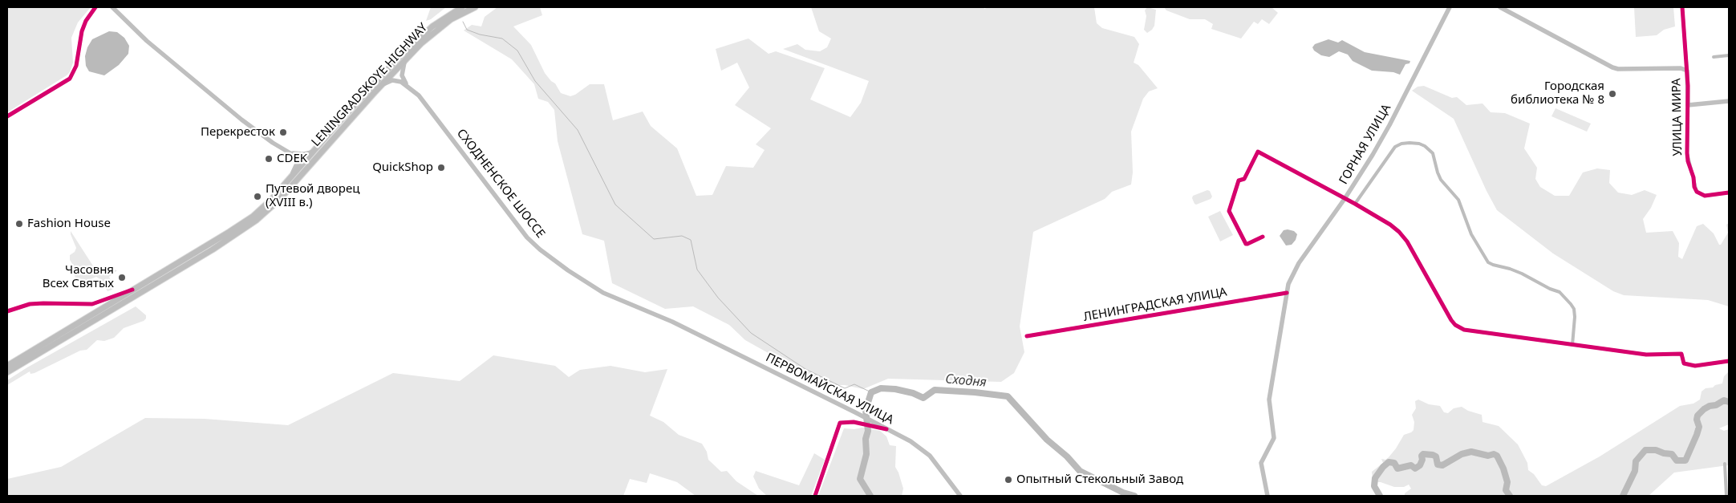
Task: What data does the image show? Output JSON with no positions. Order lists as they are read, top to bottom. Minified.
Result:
{"streets":{"highway":["LENINGRADSKOYE HIGHWAY"],"main road":["УЛИЦА МИРА","ГОРНАЯ УЛИЦА","СХОДНЕНСКОЕ ШОССЕ","ПЕРВОМАЙСКАЯ УЛИЦА"],"street":["ЛЕНИНГРАДСКАЯ УЛИЦА"]},"crossings":[["LENINGRADSKOYE HIGHWAY","СХОДНЕНСКОЕ ШОССЕ"],["ГОРНАЯ УЛИЦА","ЛЕНИНГРАДСКАЯ УЛИЦА"],["СХОДНЕНСКОЕ ШОССЕ","ПЕРВОМАЙСКАЯ УЛИЦА"]],"water":["Сходня"],"places":["Городская библиотека № 8","Перекресток","CDEK","QuickShop","Путевой дворец (XVIII в.)","Fashion House","Часовня Всех Святых","Опытный Стекольный Завод"]}
